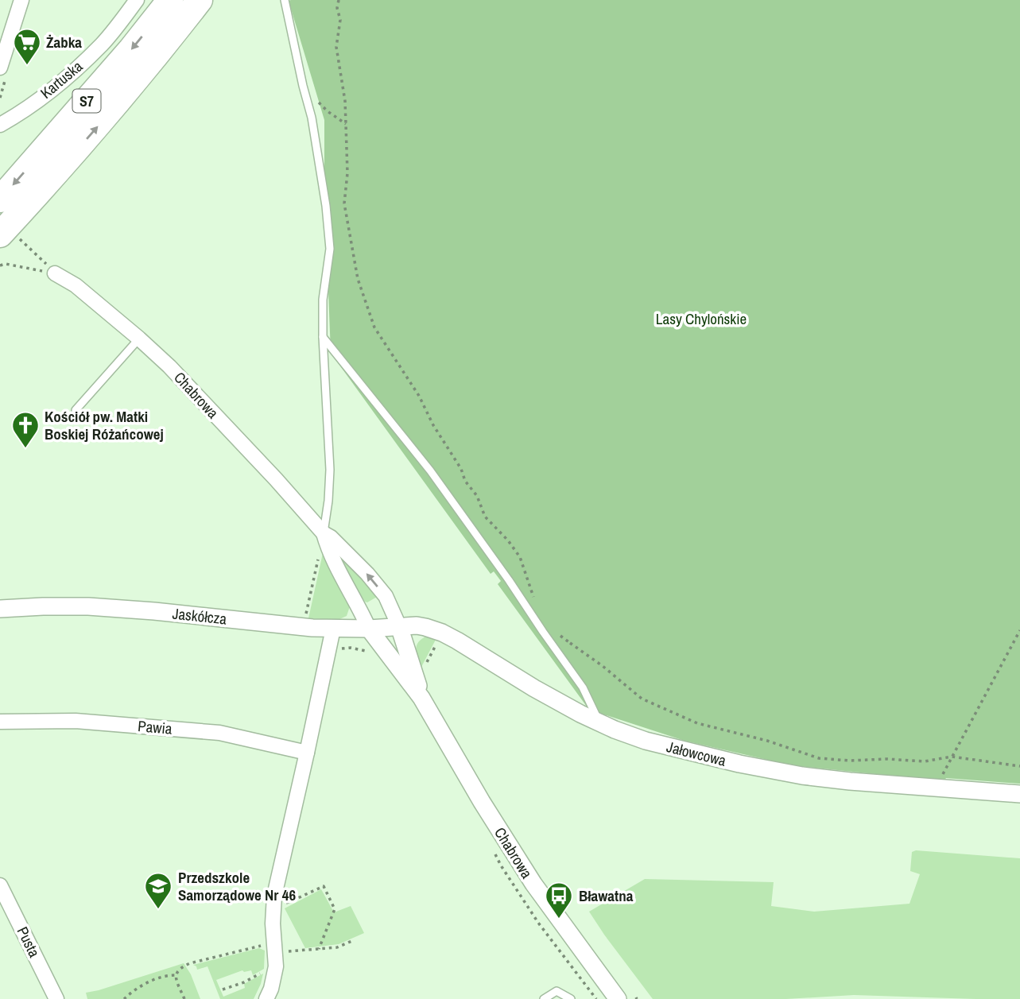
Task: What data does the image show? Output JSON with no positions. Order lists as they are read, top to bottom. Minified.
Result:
{"streets":{"highway":["S7"],"street":["Kartuska","Chabrowa","Jaskółcza","Pawia","Jałowcowa","Pusta"]},"crossings":[["Chabrowa","Jaskółcza"],["Chabrowa","Jałowcowa"],["Jaskółcza","Jałowcowa"]],"parks":["Lasy Chylońskie"],"places":{"supermarket":["Żabka"],"church":["Kościół pw. Matki Boskiej Różańcowej"],"school or university":["Przedszkole Samorządowe Nr 46"],"bus stop":["Bławatna"]}}
